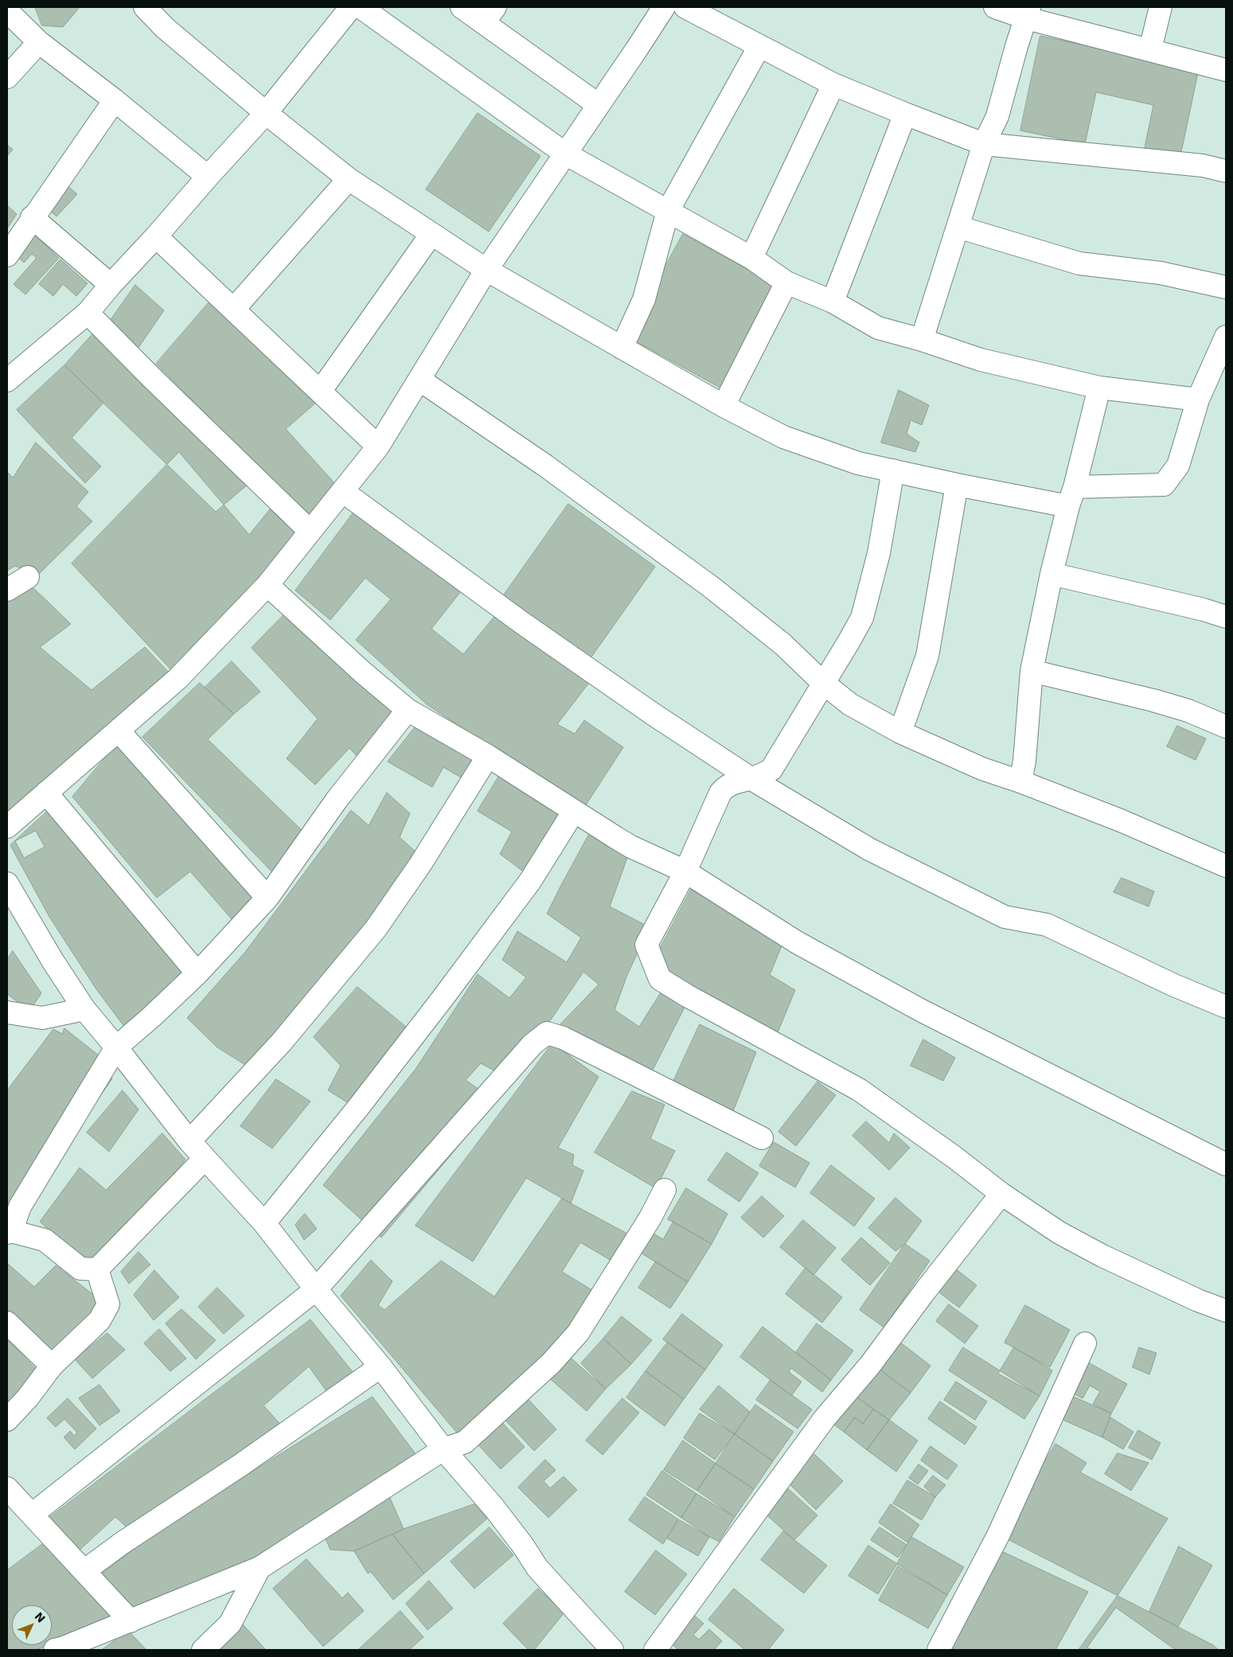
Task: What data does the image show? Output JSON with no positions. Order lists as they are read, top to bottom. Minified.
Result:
{"north":"top right"}
